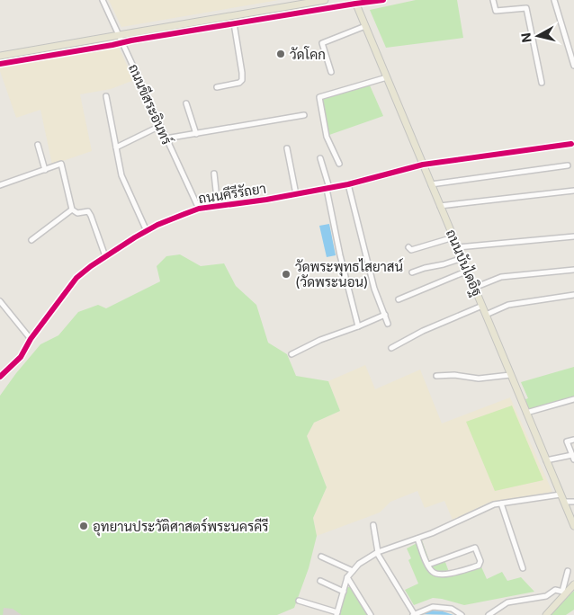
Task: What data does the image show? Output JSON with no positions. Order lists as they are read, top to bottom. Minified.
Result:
{"streets":{"main road":["ถนนบันไดอิฐ"],"street":["ถนนขีสระอินทร์","ถนนคีรีรัถยา"]},"crossings":[["ถนนขีสระอินทร์","ถนนคีรีรัถยา"],["ถนนคีรีรัถยา","ถนนบันไดอิฐ"]],"places":["วัดโคก","วัดพระพุทธไสยาสน์ (วัดพระนอน)","อุทยานประวัติศาสตร์พระนครคีรี"],"north":"left"}
